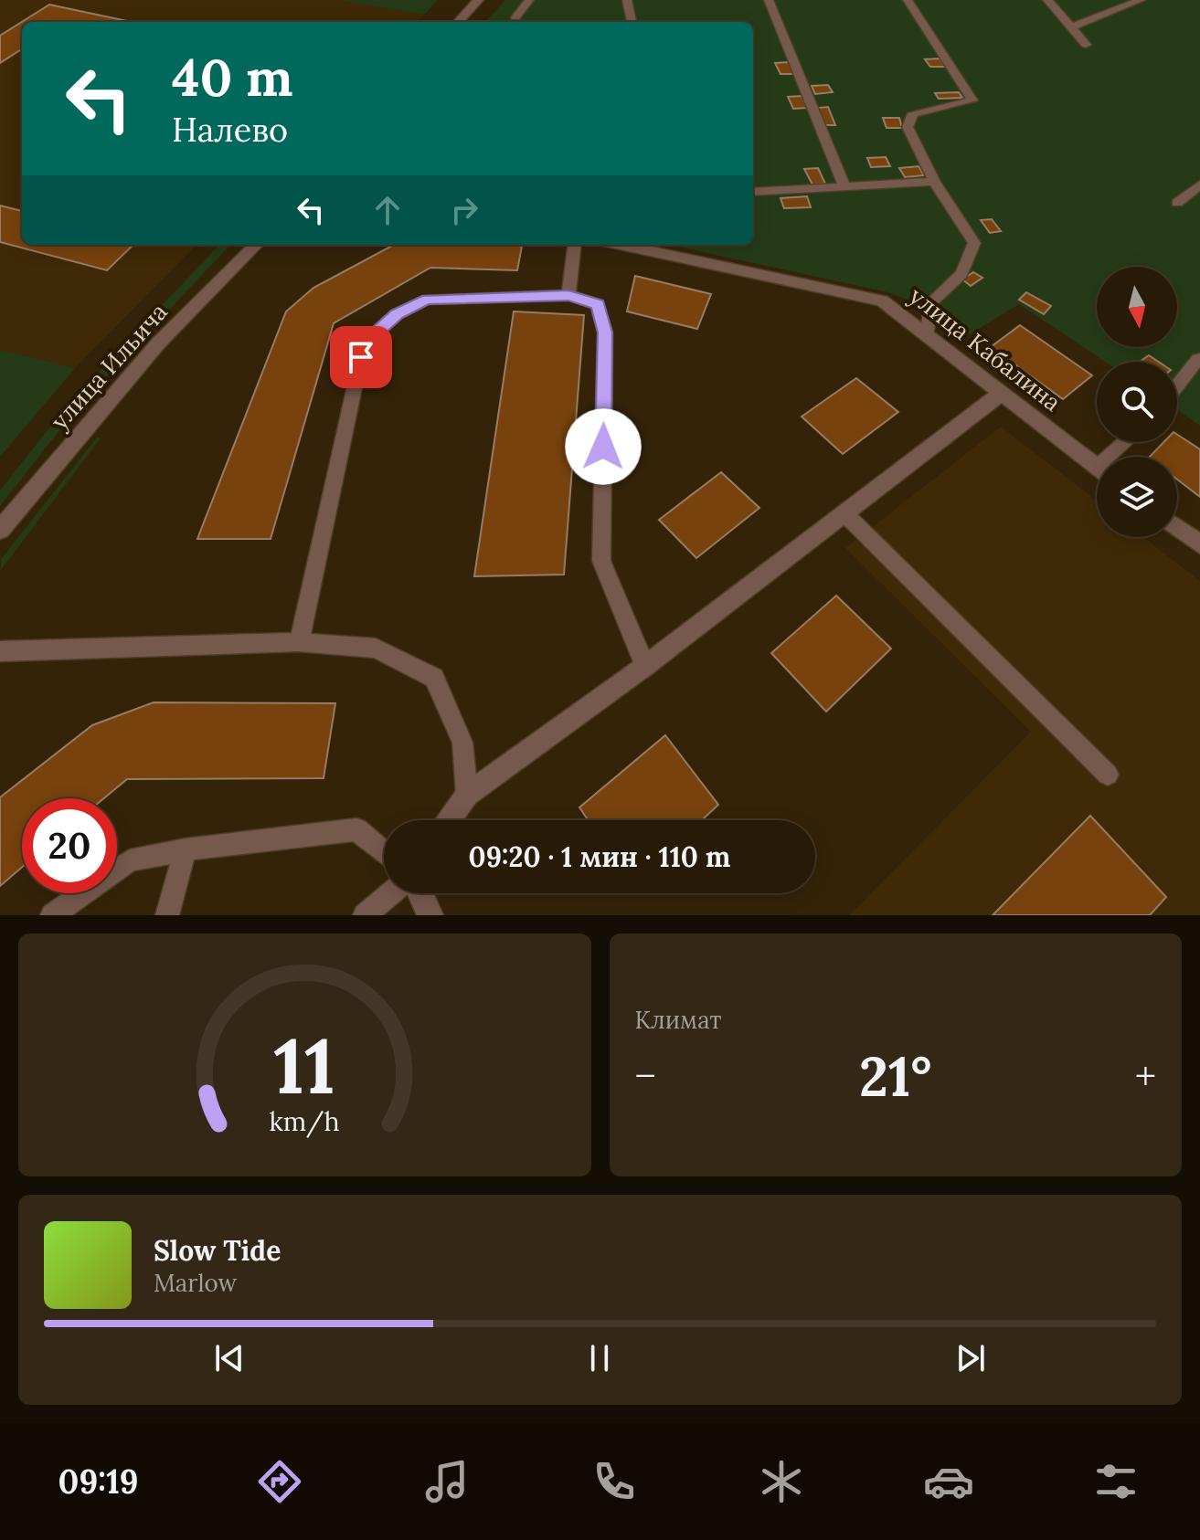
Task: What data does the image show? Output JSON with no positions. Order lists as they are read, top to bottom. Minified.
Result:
{"streets":{"street":["улица Кабалина","улица Ильича"]},"north":"bottom","page":{"turn":["40 m","Налево"],"limit":"20","trip":"09:20 · 1 мин · 110 m","tile":"Климат","heat":["−","21°","+"],"song":["Slow Tide","Marlow"],"tabs":"09:19","gauge":["11","km/h"]}}
